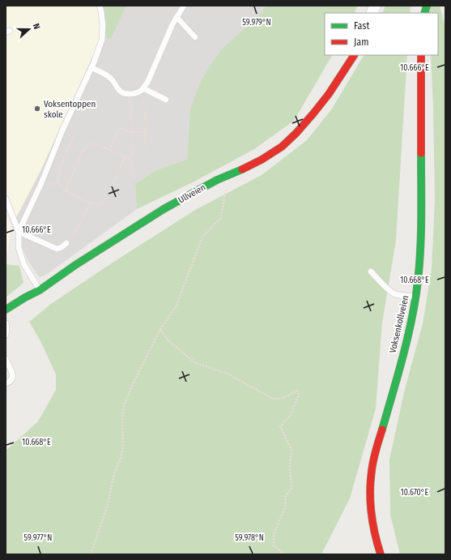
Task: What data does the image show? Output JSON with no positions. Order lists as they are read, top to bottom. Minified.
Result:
{"streets":{"main road":["Ullveien","Voksenkollveien"]},"places":["Voksentoppen skole"],"legend":["Fast","Jam"],"north":"right","coordinates":["59.979°N","10.666°E","10.668°E","10.670°E","59.977°N","59.978°N"]}
